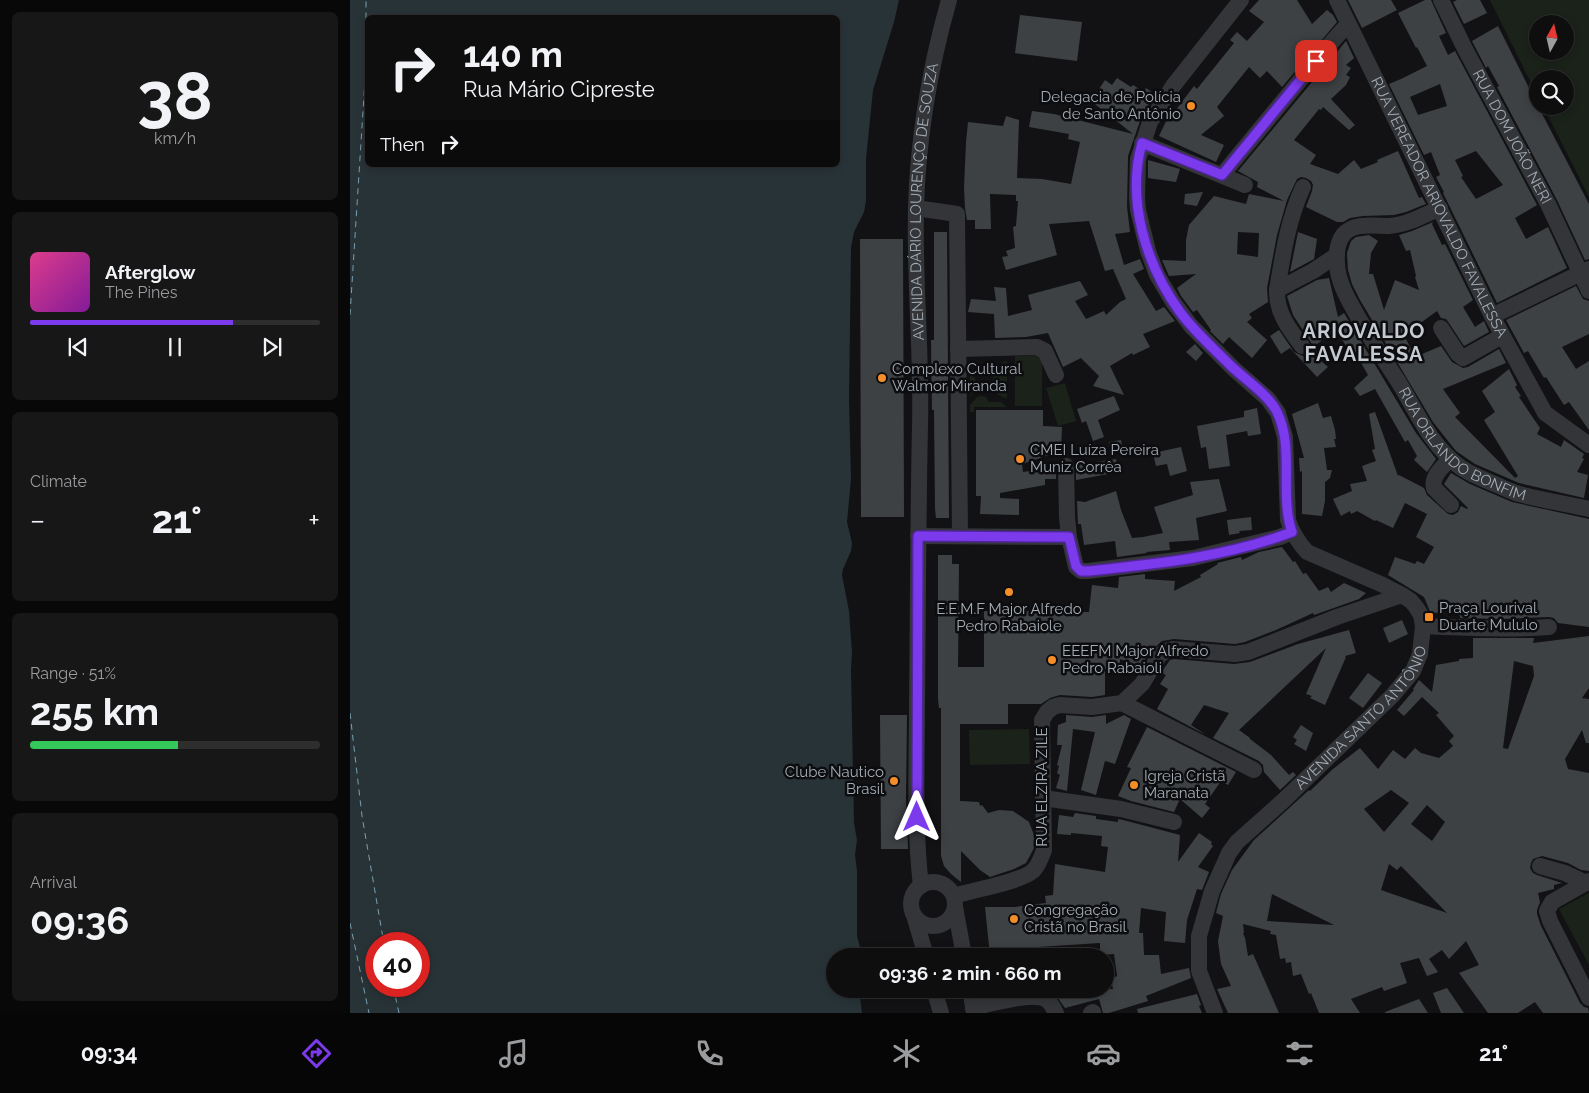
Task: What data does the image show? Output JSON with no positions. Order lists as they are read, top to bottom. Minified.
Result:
{"streets":{"street":["RUA DOM JOÃO NERI","AVENIDA DÁRIO LOURENÇO DE SOUZA","RUA VEREADOR ARIOVALDO FAVALESSA","RUA ORLANDO BONFIM","AVENIDA SANTO ANTÔNIO","RUA ELZIRA ZILE"]},"crossings":[["AVENIDA DÁRIO LOURENÇO DE SOUZA","RUA ELZIRA ZILE"],["RUA VEREADOR ARIOVALDO FAVALESSA","RUA ORLANDO BONFIM"]],"districts":["ARIOVALDO FAVALESSA"],"places":{"other":["Delegacia de Polícia de Santo Antônio","Complexo Cultural Walmor Miranda","CMEI Luíza Pereira Muniz Corrêa","E.E.M.F Major Alfredo Pedro Rabaiole","EEEFM Major Alfredo Pedro Rabaioli","Clube Nautico Brasil","Igreja Cristã Maranata","Congregação Cristã no Brasil"],"transit":["Praça Lourival Duarte Mululo"]},"north":"top","page":{"tile":[["38","km/h"],"Climate",["Range · 51%","255 km"],["Arrival","09:36"]],"turn":["140 m","Rua Mário Cipreste"],"then":"Then","song":["Afterglow","The Pines"],"heat":["−","21°","+"],"limit":"40","trip":"09:36 · 2 min · 660 m","tabs":["09:34","21°"]}}
